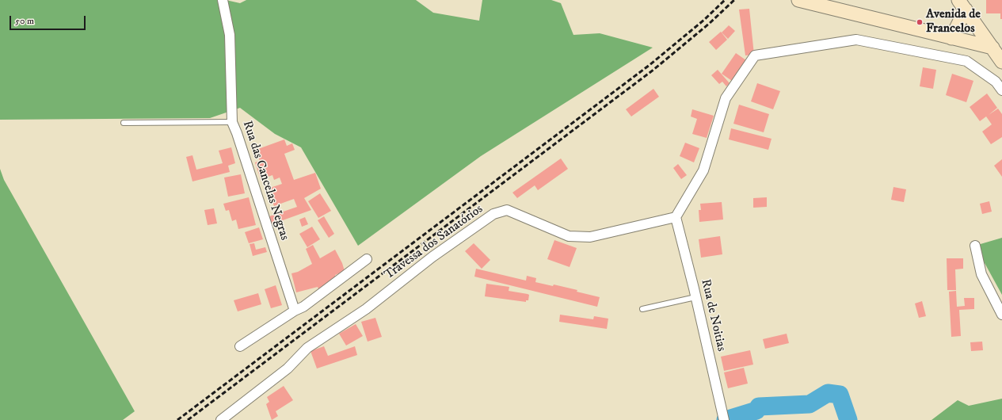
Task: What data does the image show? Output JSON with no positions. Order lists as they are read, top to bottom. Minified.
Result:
{"streets":{"street":["Rua das Cancelas Negras","Travessa dos Sanatórios","Rua de Noitias"]},"crossings":[["Travessa dos Sanatórios","Rua de Noitias"]],"places":["Avenida de Francelos"],"scale_bar":"50 m"}
